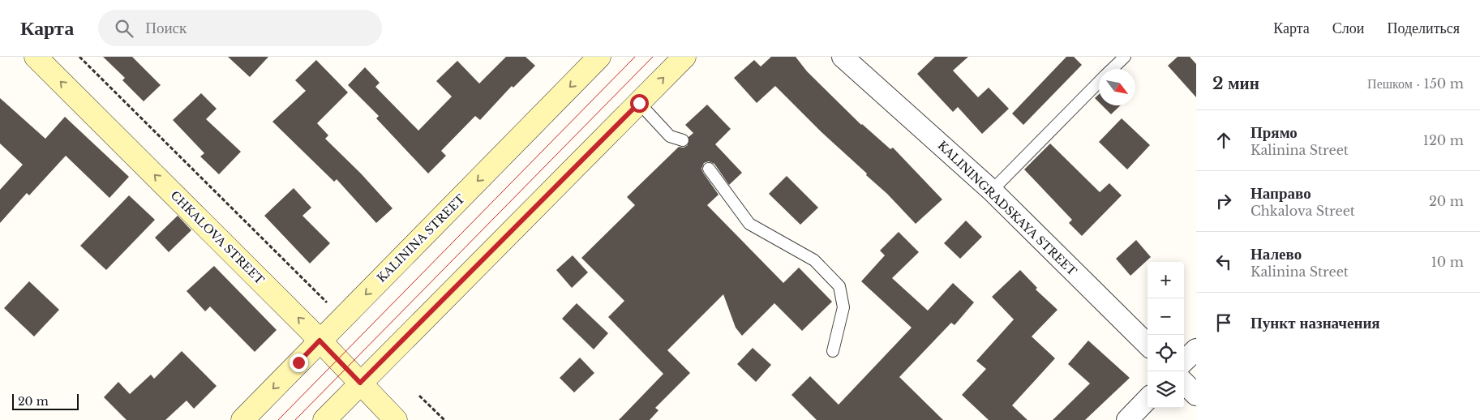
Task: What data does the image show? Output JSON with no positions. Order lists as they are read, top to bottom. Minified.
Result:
{"streets":{"street":["KALININGRADSKAYA STREET","CHKALOVA STREET","KALININA STREET"]},"crossings":[["CHKALOVA STREET","KALININA STREET"]],"one_way":["CHKALOVA STREET"],"scale_bar":"20 m","north":"bottom right","page":{"header":"Карта","search":"Поиск","nav":["Карта","Слои","Поделиться"],"heading":["2 мин","Пешком · 150 m"],"list":[["Прямо","Kalinina Street","120 m"],["Направо","Chkalova Street","20 m"],["Налево","Kalinina Street","10 m"],"Пункт назначения"],"map_buttons":["+","−"],"scale":"20 m"}}
